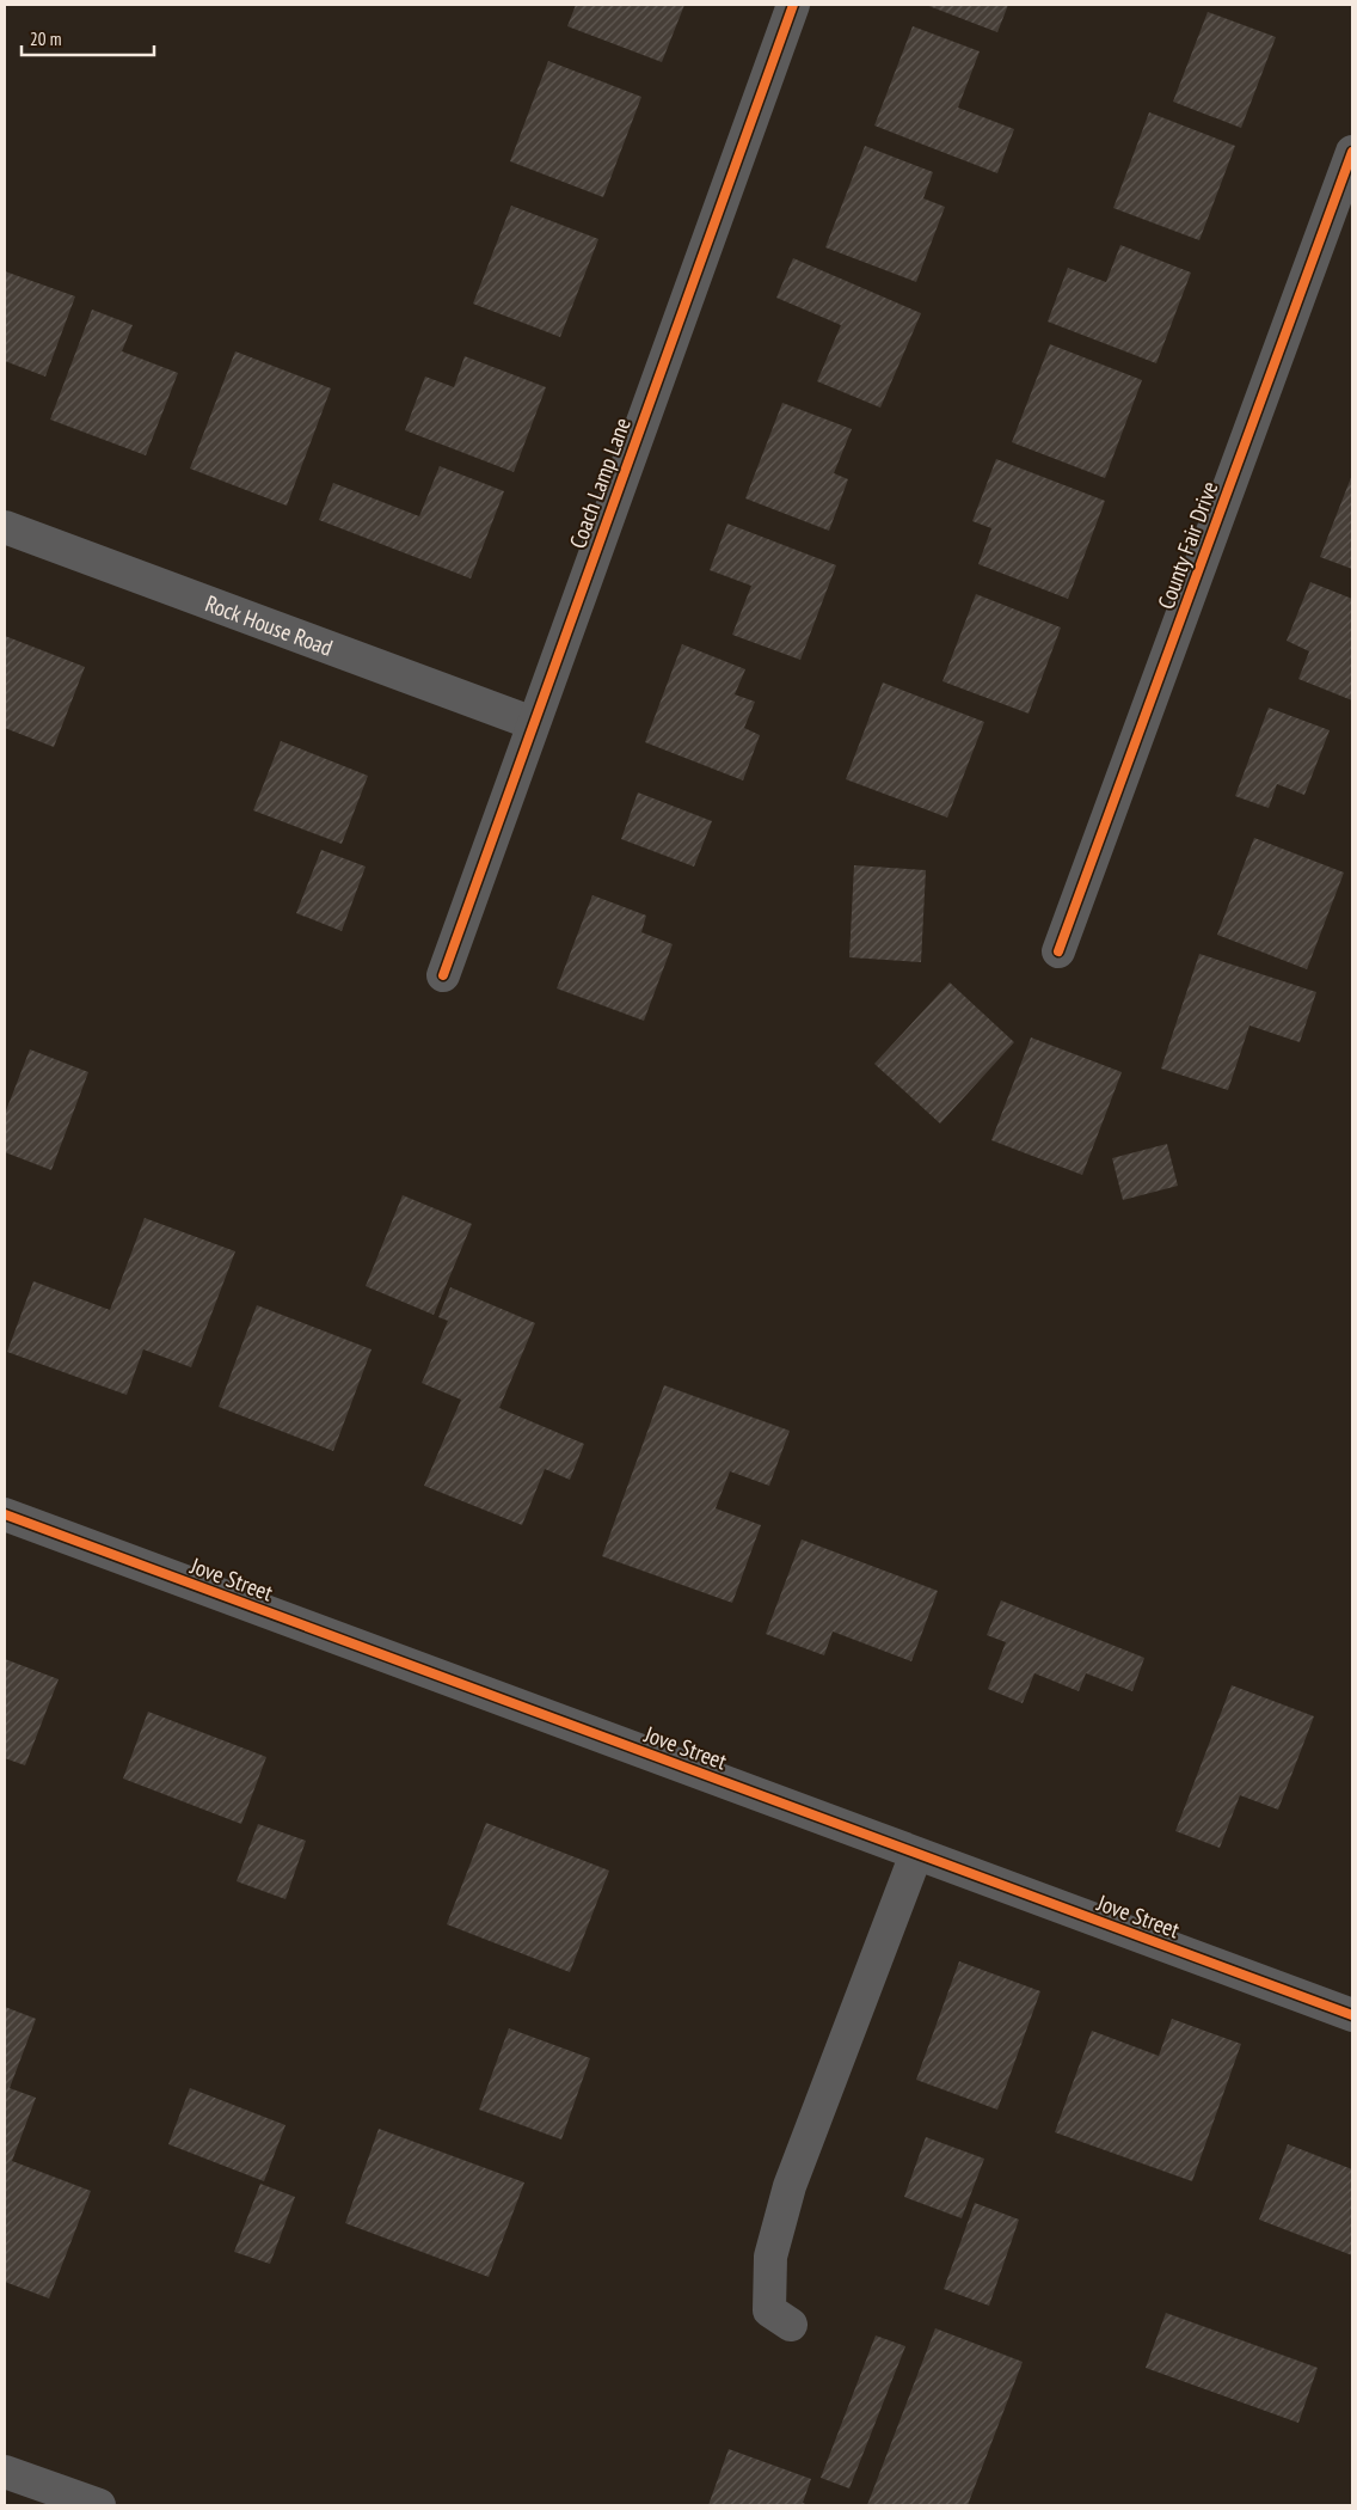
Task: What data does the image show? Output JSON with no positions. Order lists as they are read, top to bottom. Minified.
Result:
{"streets":{"street":["Coach Lamp Lane","County Fair Drive","Rock House Road","Jove Street"]},"crossings":[["Coach Lamp Lane","Rock House Road"]],"scale_bar":"20 m"}
